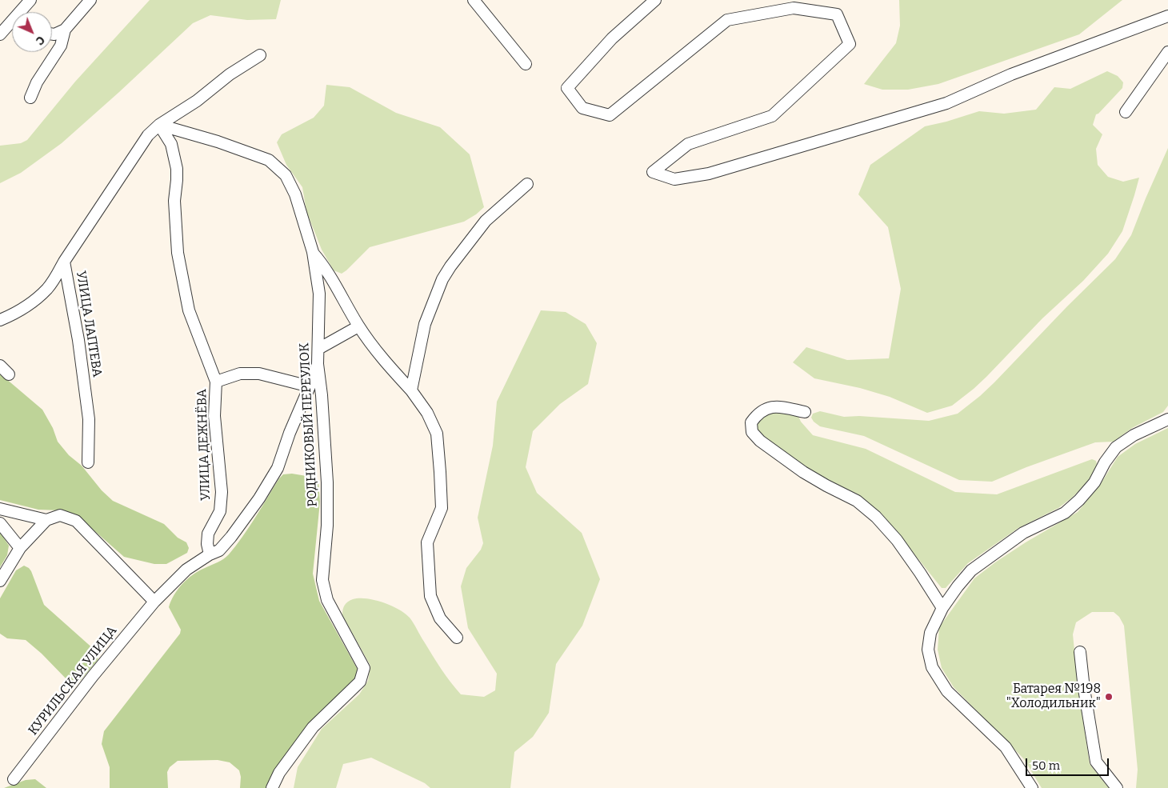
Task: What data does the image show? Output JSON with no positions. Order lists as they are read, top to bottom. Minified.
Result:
{"streets":{"street":["УЛИЦА ЛАПТЕВА","РОДНИКОВЫЙ ПЕРЕУЛОК","УЛИЦА ДЕЖНЁВА","КУРИЛЬСКАЯ УЛИЦА"]},"crossings":[["УЛИЦА ЛАПТЕВА","РОДНИКОВЫЙ ПЕРЕУЛОК"],["УЛИЦА ЛАПТЕВА","УЛИЦА ДЕЖНЁВА"],["РОДНИКОВЫЙ ПЕРЕУЛОК","УЛИЦА ДЕЖНЁВА"]],"places":["Батарея №198 \"Холодильник\""],"scale_bar":"50 m","north":"bottom right"}
